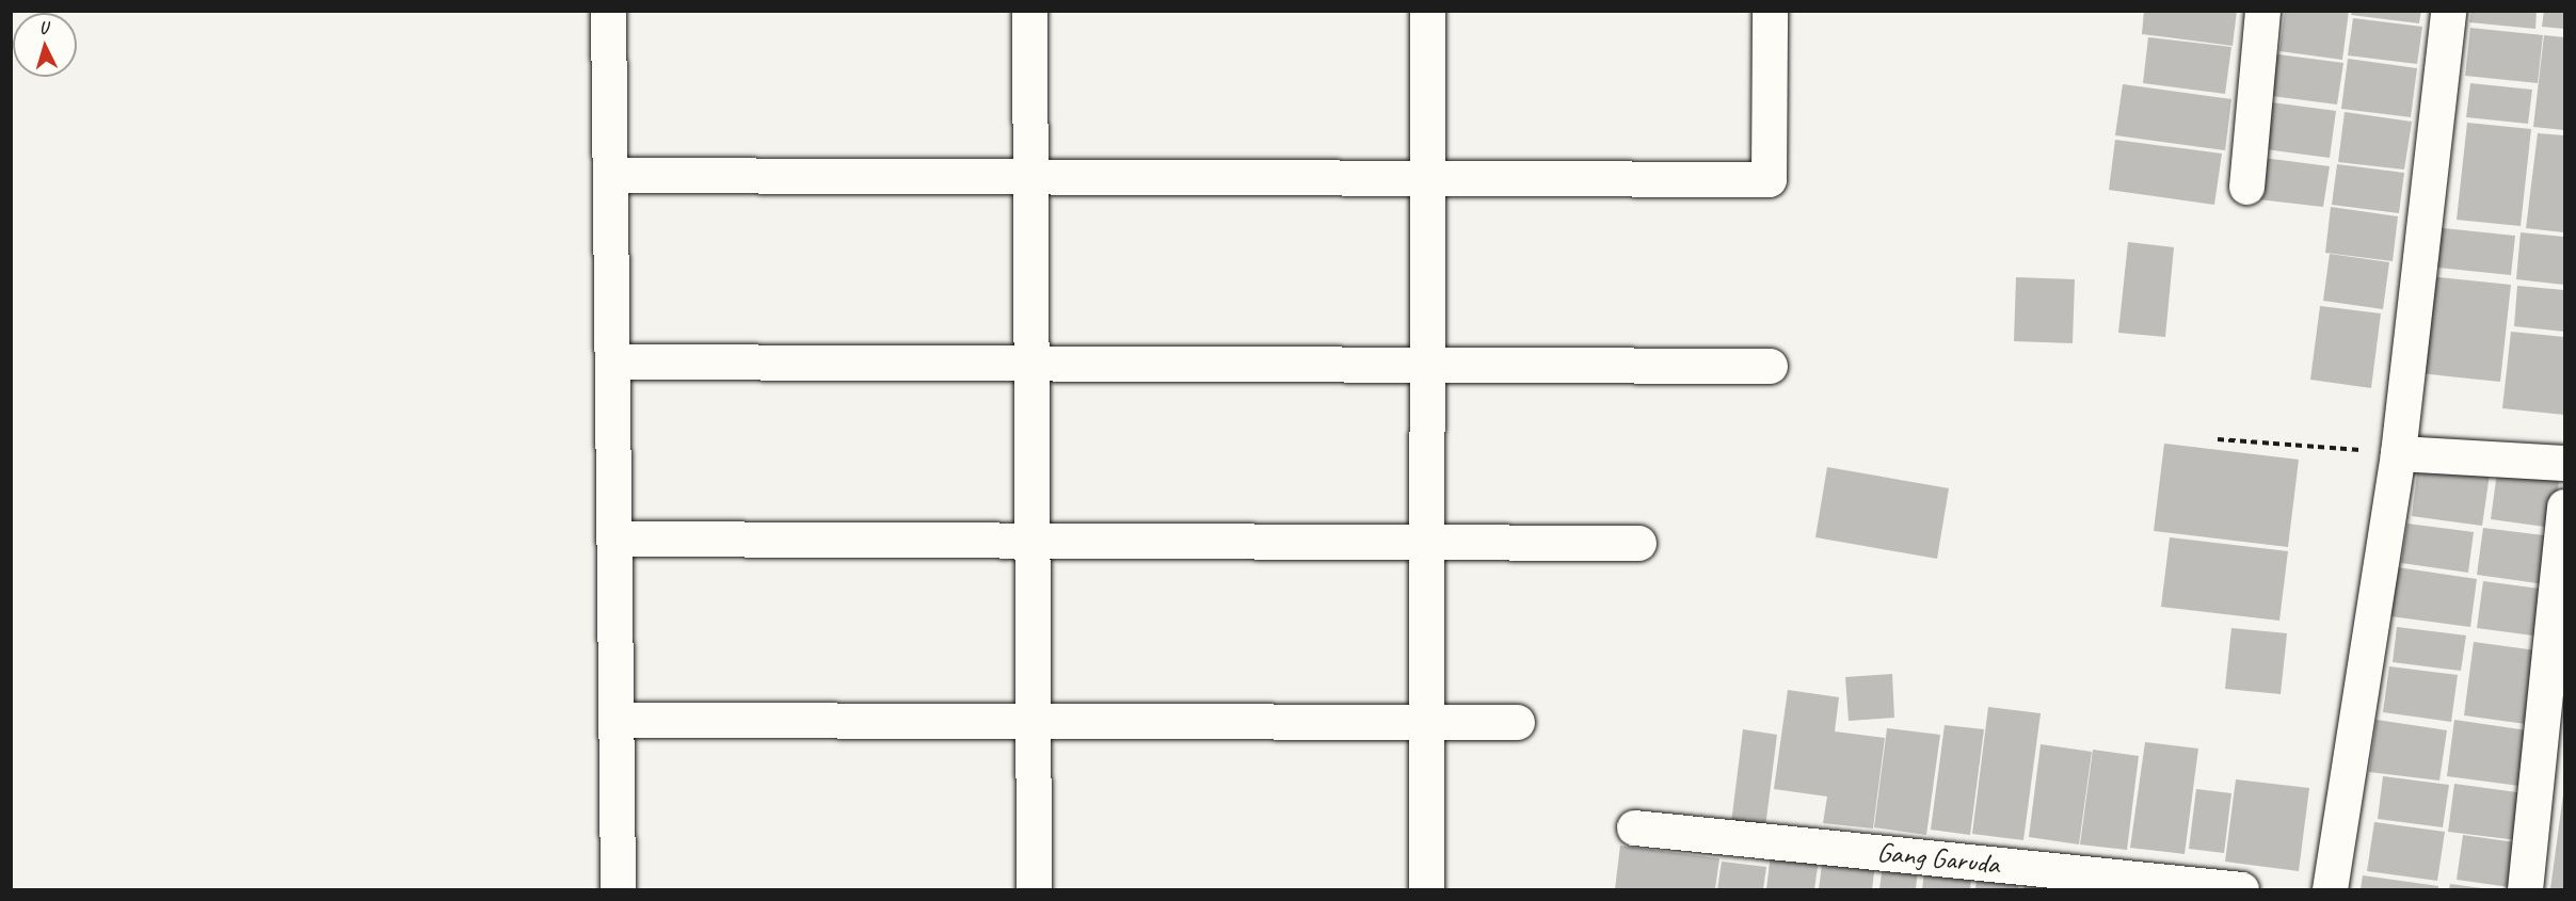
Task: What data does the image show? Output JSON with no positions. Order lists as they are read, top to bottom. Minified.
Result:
{"streets":{"street":["Gang Garuda"]},"north":"top"}
